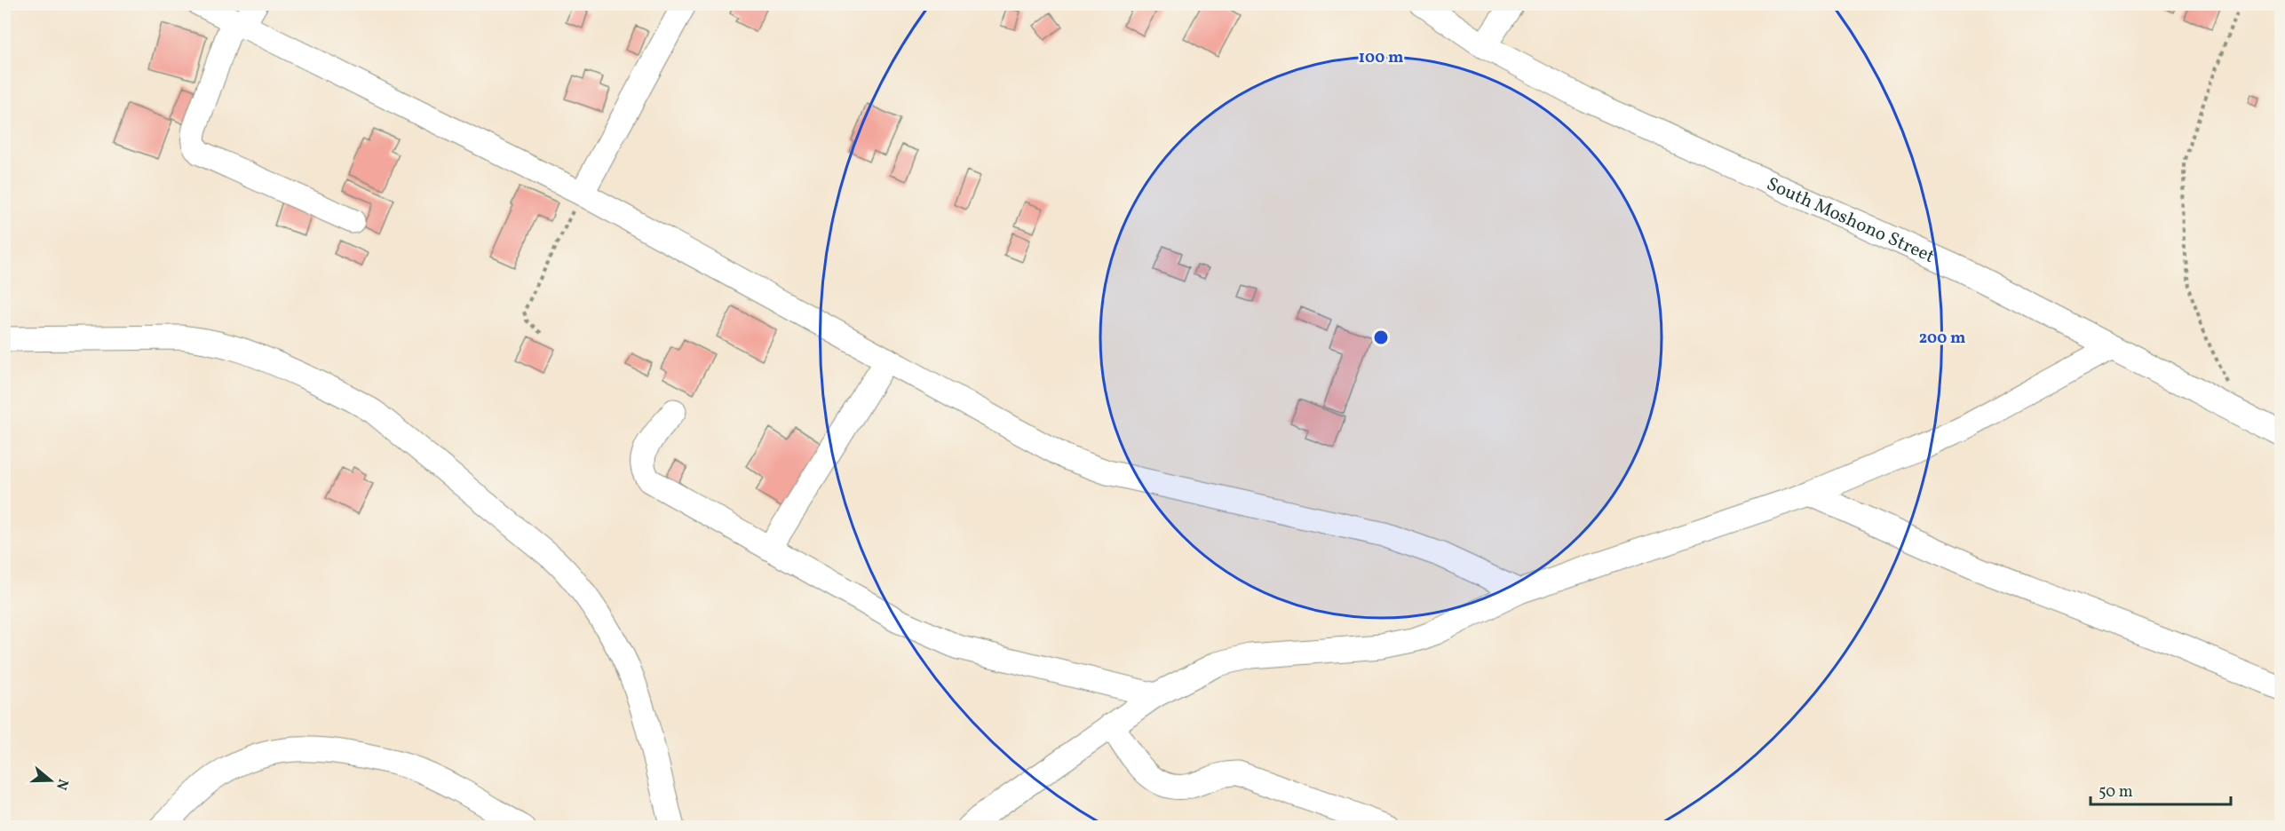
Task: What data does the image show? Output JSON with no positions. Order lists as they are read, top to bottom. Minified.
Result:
{"streets":{"street":["South Moshono Street"]},"scale_bar":"50 m","north":"right","rings":["100 m","200 m"]}
